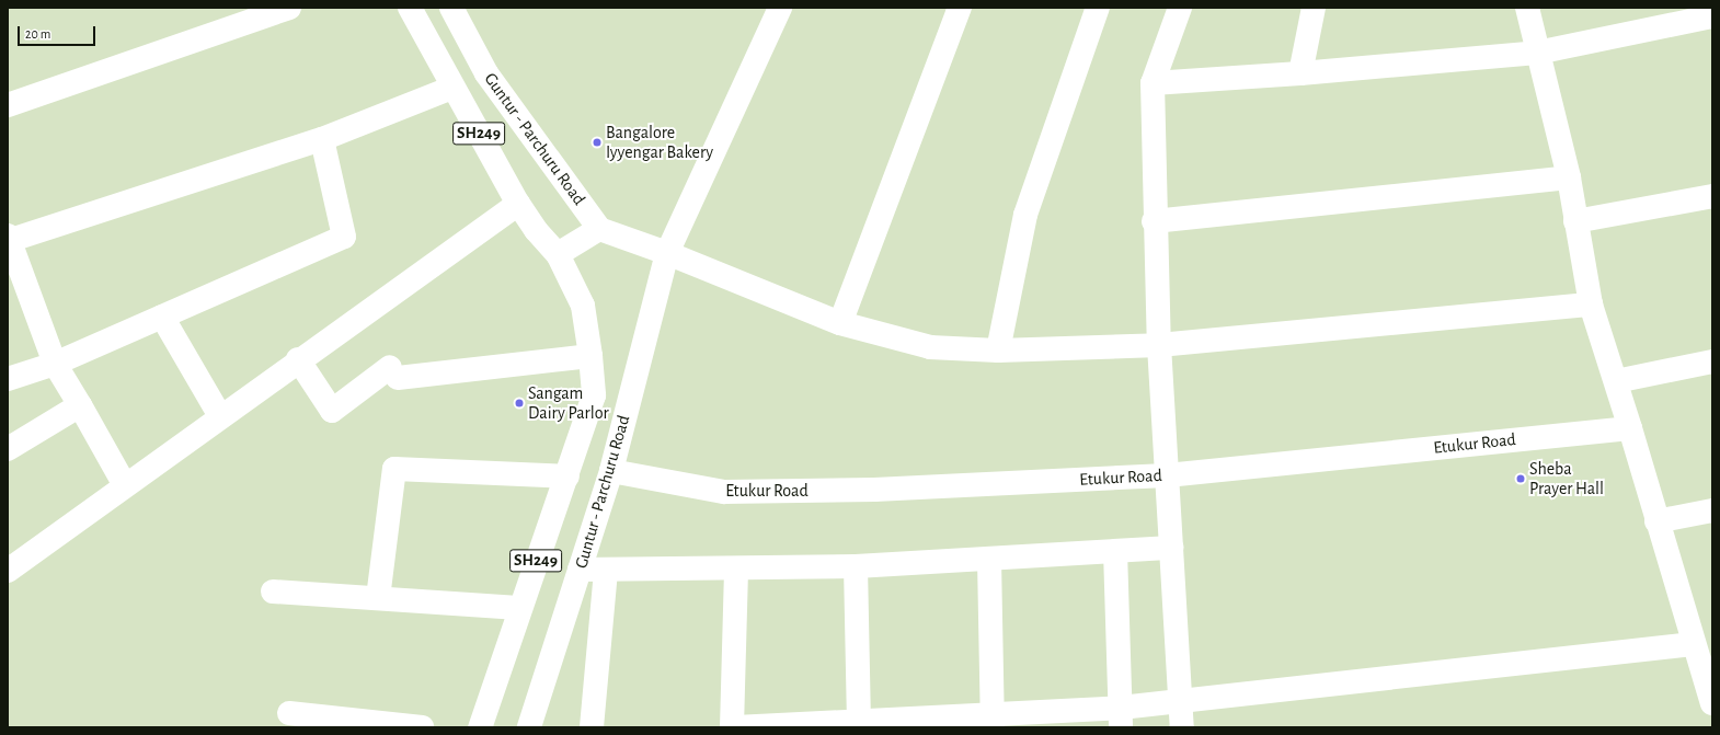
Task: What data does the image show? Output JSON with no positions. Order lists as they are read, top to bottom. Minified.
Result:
{"streets":{"street":["SH249","Guntur - Parchuru Road","Etukur Road"]},"crossings":[["Guntur - Parchuru Road","Etukur Road"]],"places":["Bangalore Iyyengar Bakery","Sangam Dairy Parlor","Sheba Prayer Hall"],"scale_bar":"20 m"}
